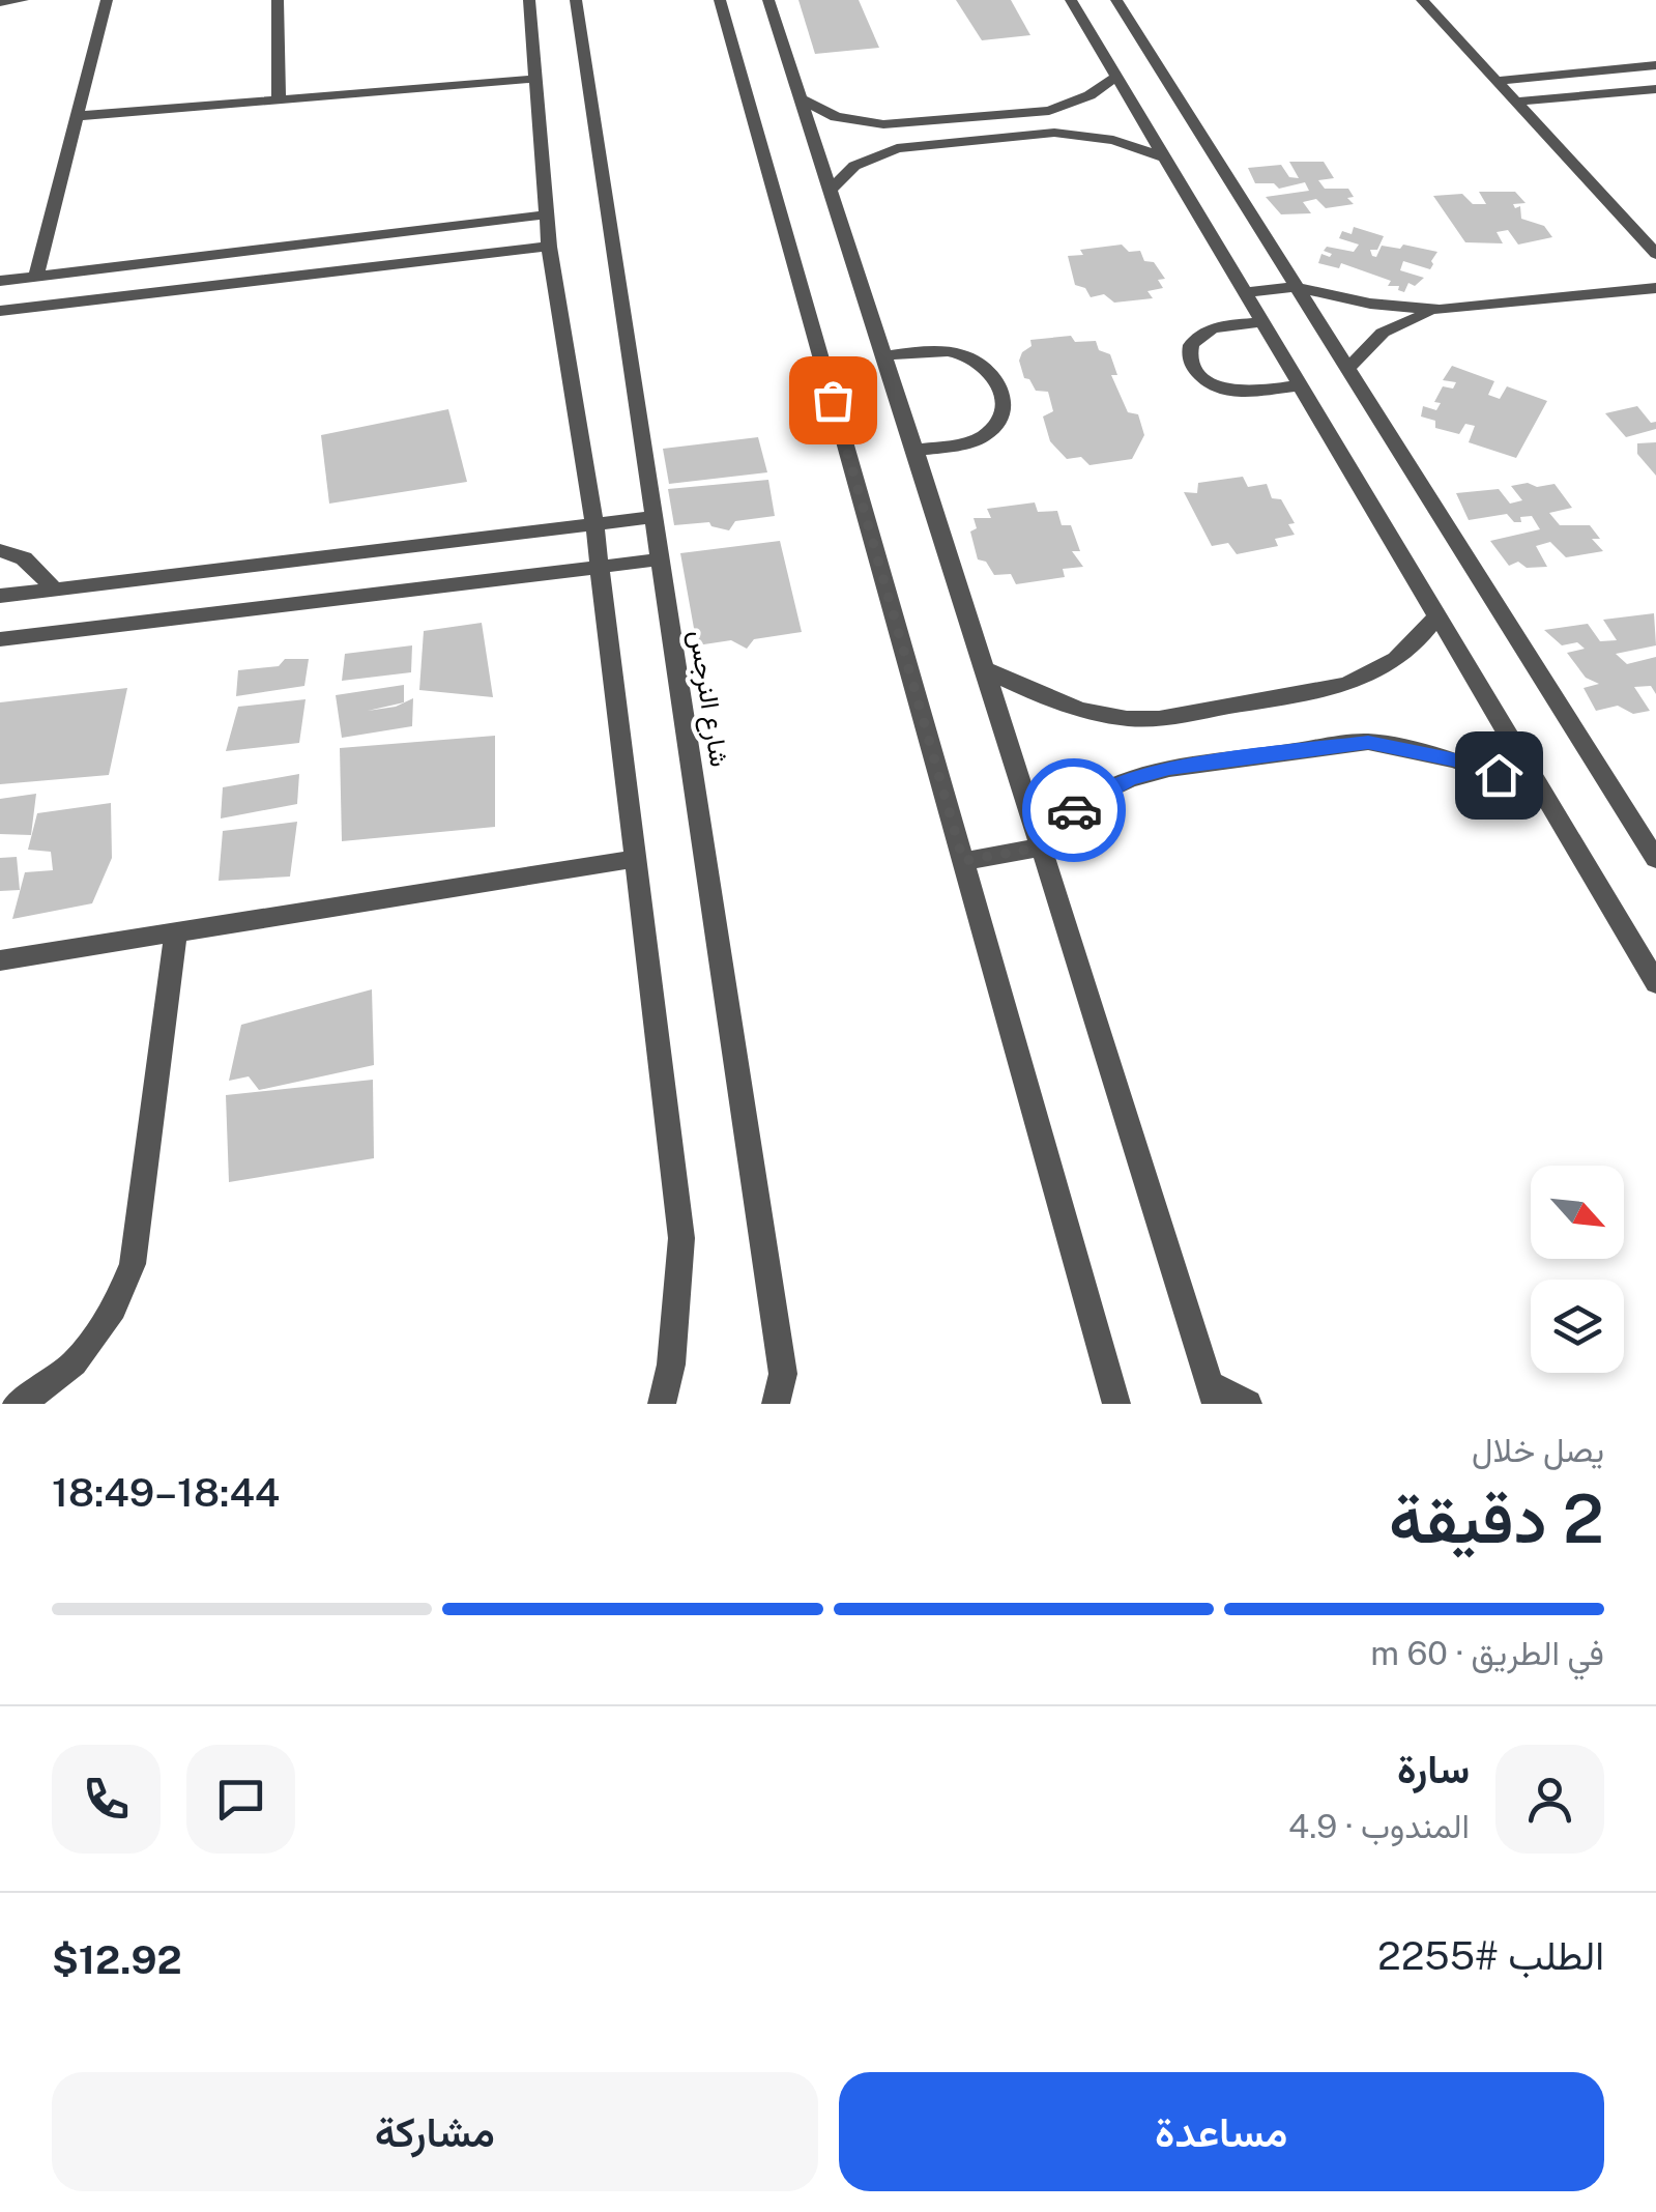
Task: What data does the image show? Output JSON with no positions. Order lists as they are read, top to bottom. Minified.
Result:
{"streets":{"street":["شارع النرجس"]},"north":"bottom right","page":{"heading":["2 دقيقة","يصل خلال","18:44–18:49"],"panel":["سارة","المندوب · 4.9","الطلب #2255","$12.92"],"bar":"في الطريق · 60 m","buttons":["مساعدة","مشاركة"]}}
